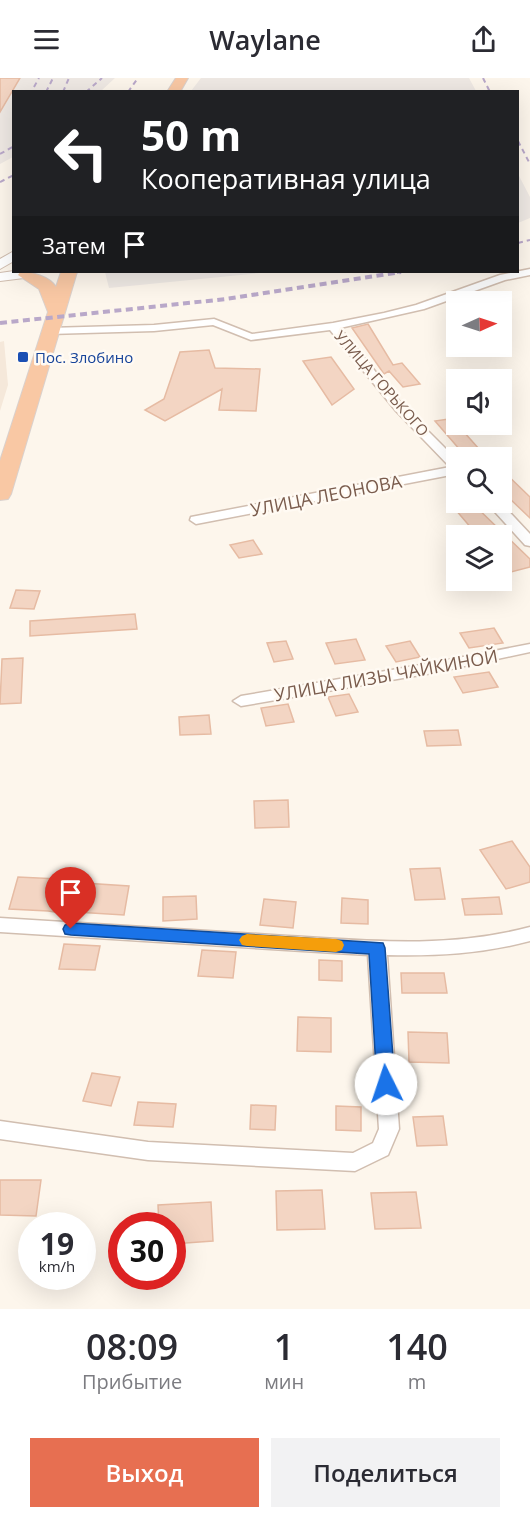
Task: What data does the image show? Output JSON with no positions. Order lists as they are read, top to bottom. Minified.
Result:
{"streets":{"street":["УЛИЦА ГОРЬКОГО","УЛИЦА ЛЕОНОВА","УЛИЦА ЛИЗЫ ЧАЙКИНОЙ"]},"places":{"transit":["Пос. Злобино"]},"north":"right","page":{"header":"Waylane","turn":["50 m","Кооперативная улица"],"then":"Затем","speed":"19 km/h","limit":"30","eta":["08:09","Прибытие","1","мин","140","m"],"buttons":["Выход","Поделиться"]}}
